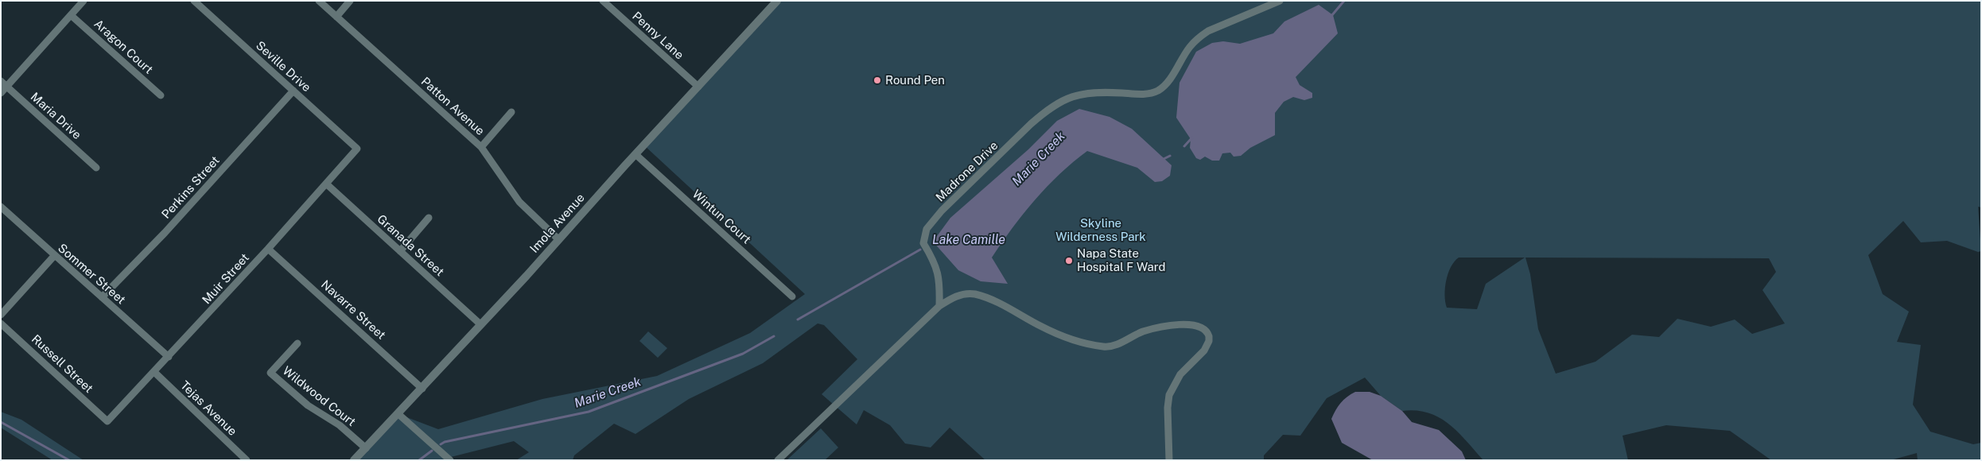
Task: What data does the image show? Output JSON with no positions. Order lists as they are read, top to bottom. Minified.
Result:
{"streets":{"street":["Penny Lane","Aragon Court","Seville Drive","Patton Avenue","Maria Drive","Madrone Drive","Perkins Street","Wintun Court","Imola Avenue","Granada Street","Sommer Street","Muir Street","Navarre Street","Russell Street","Wildwood Court","Tejas Avenue"]},"crossings":[["Penny Lane","Imola Avenue"],["Seville Drive","Perkins Street"],["Seville Drive","Muir Street"],["Patton Avenue","Imola Avenue"],["Perkins Street","Sommer Street"],["Wintun Court","Imola Avenue"],["Imola Avenue","Granada Street"],["Imola Avenue","Navarre Street"],["Imola Avenue","Wildwood Court"],["Granada Street","Muir Street"],["Sommer Street","Muir Street"],["Muir Street","Navarre Street"],["Muir Street","Russell Street"],["Muir Street","Tejas Avenue"]],"water":["Marie Creek","Lake Camille"],"parks":["Skyline Wilderness Park"],"places":["Round Pen","Napa State Hospital F Ward"]}
